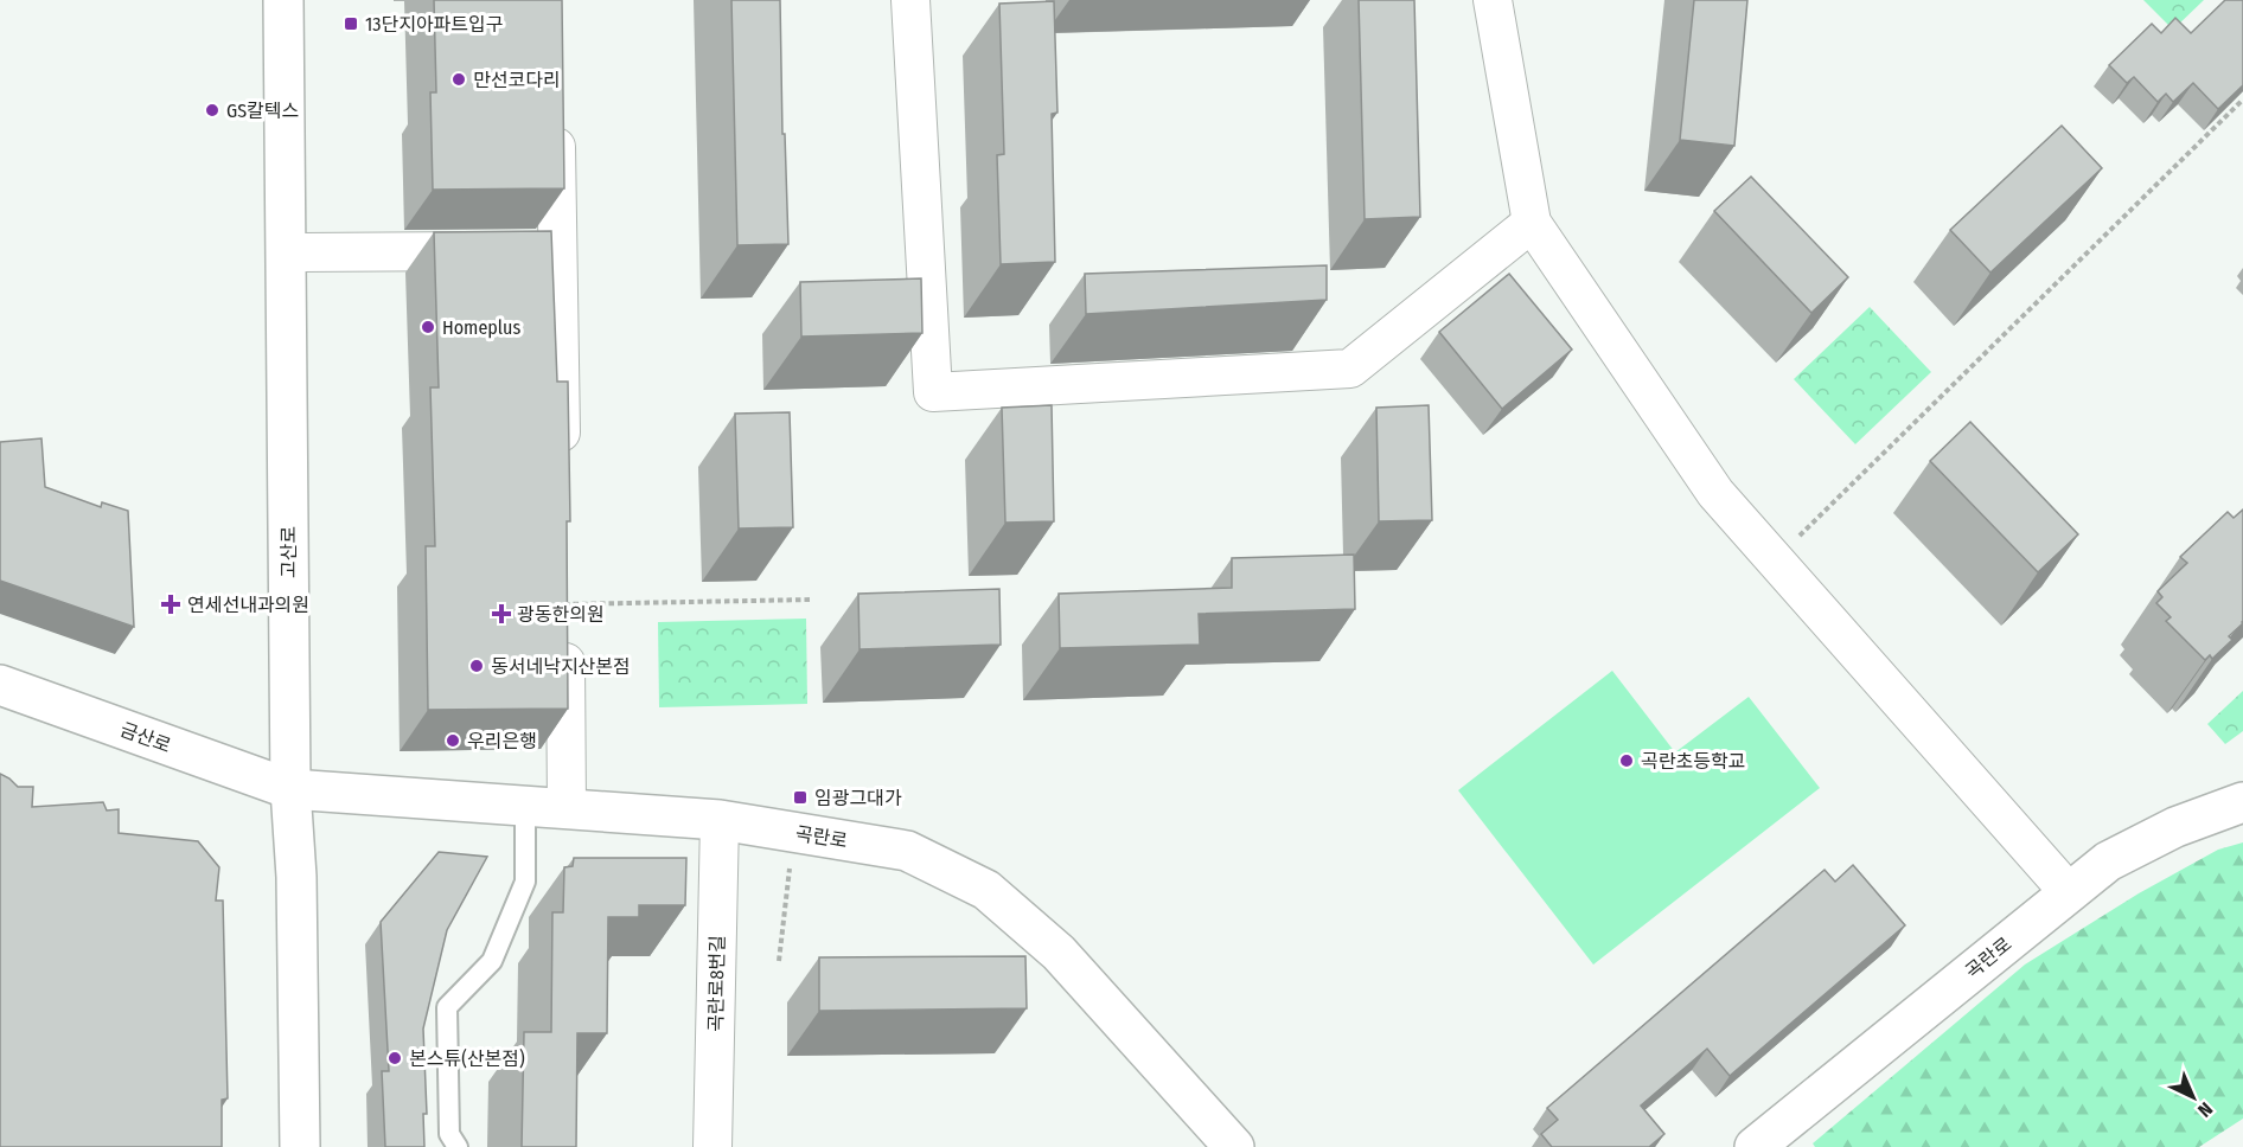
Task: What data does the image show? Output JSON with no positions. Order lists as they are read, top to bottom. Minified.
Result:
{"streets":{"street":["고산로","금산로","곡란로","곡란로8번길"]},"crossings":[["고산로","금산로"],["고산로","곡란로"],["금산로","곡란로"],["곡란로","곡란로8번길"]],"places":{"transit":["13단지아파트입구","임광그대가"],"other":["만선코다리","GS칼텍스","Homeplus","동서네낙지산본점","우리은행","곡란초등학교","본스튜(산본점)"],"health":["연세선내과의원","광동한의원"]},"north":"bottom right"}
